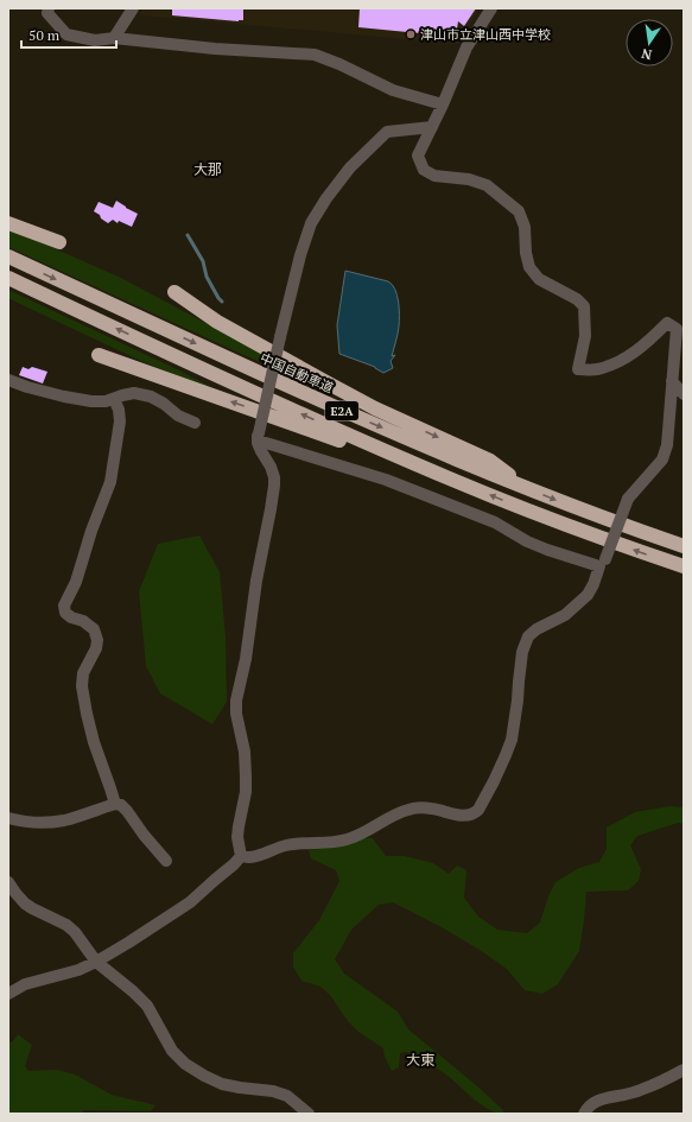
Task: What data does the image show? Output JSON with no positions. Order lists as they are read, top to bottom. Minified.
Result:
{"streets":{"highway":["中国自動車道","E2A"]},"districts":["大那","大東"],"places":["津山市立津山西中学校"],"scale_bar":"50 m","north":"bottom"}
